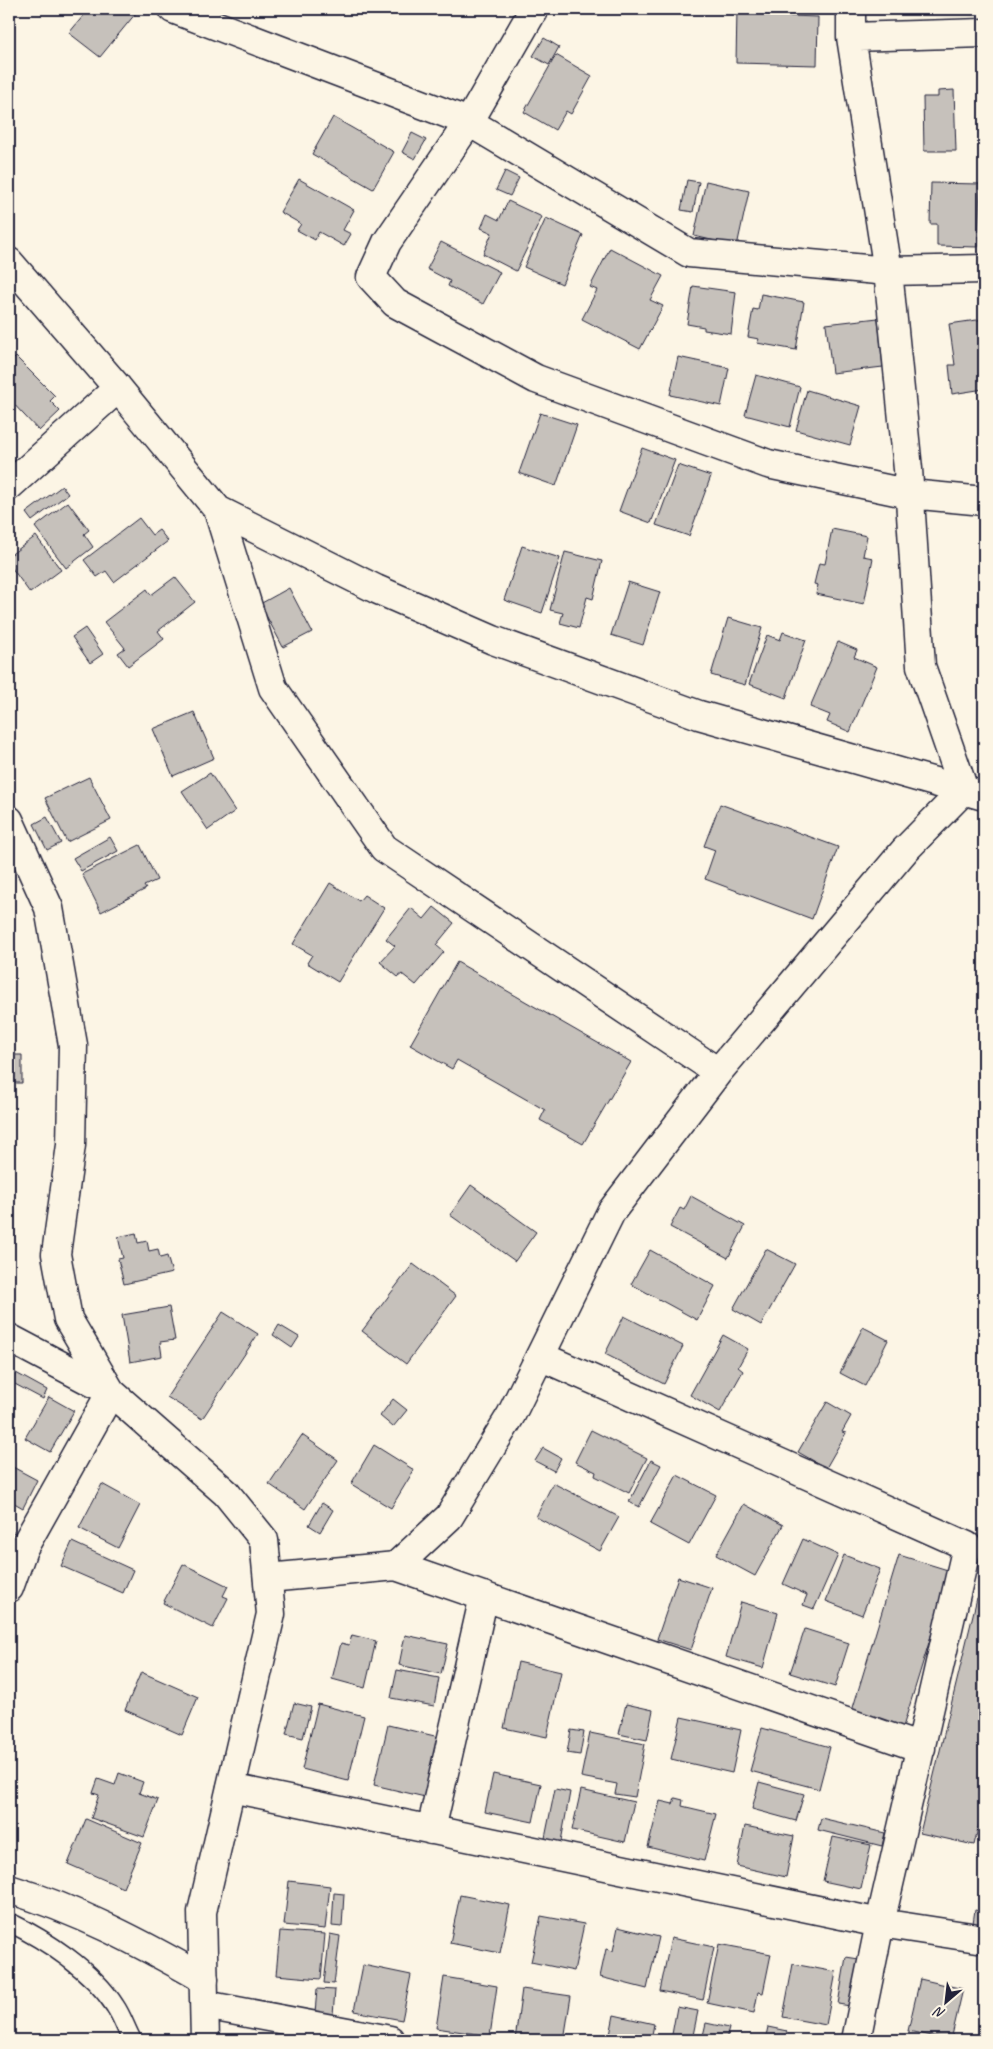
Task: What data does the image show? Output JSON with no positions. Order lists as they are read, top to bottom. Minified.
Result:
{"north":"bottom left"}
